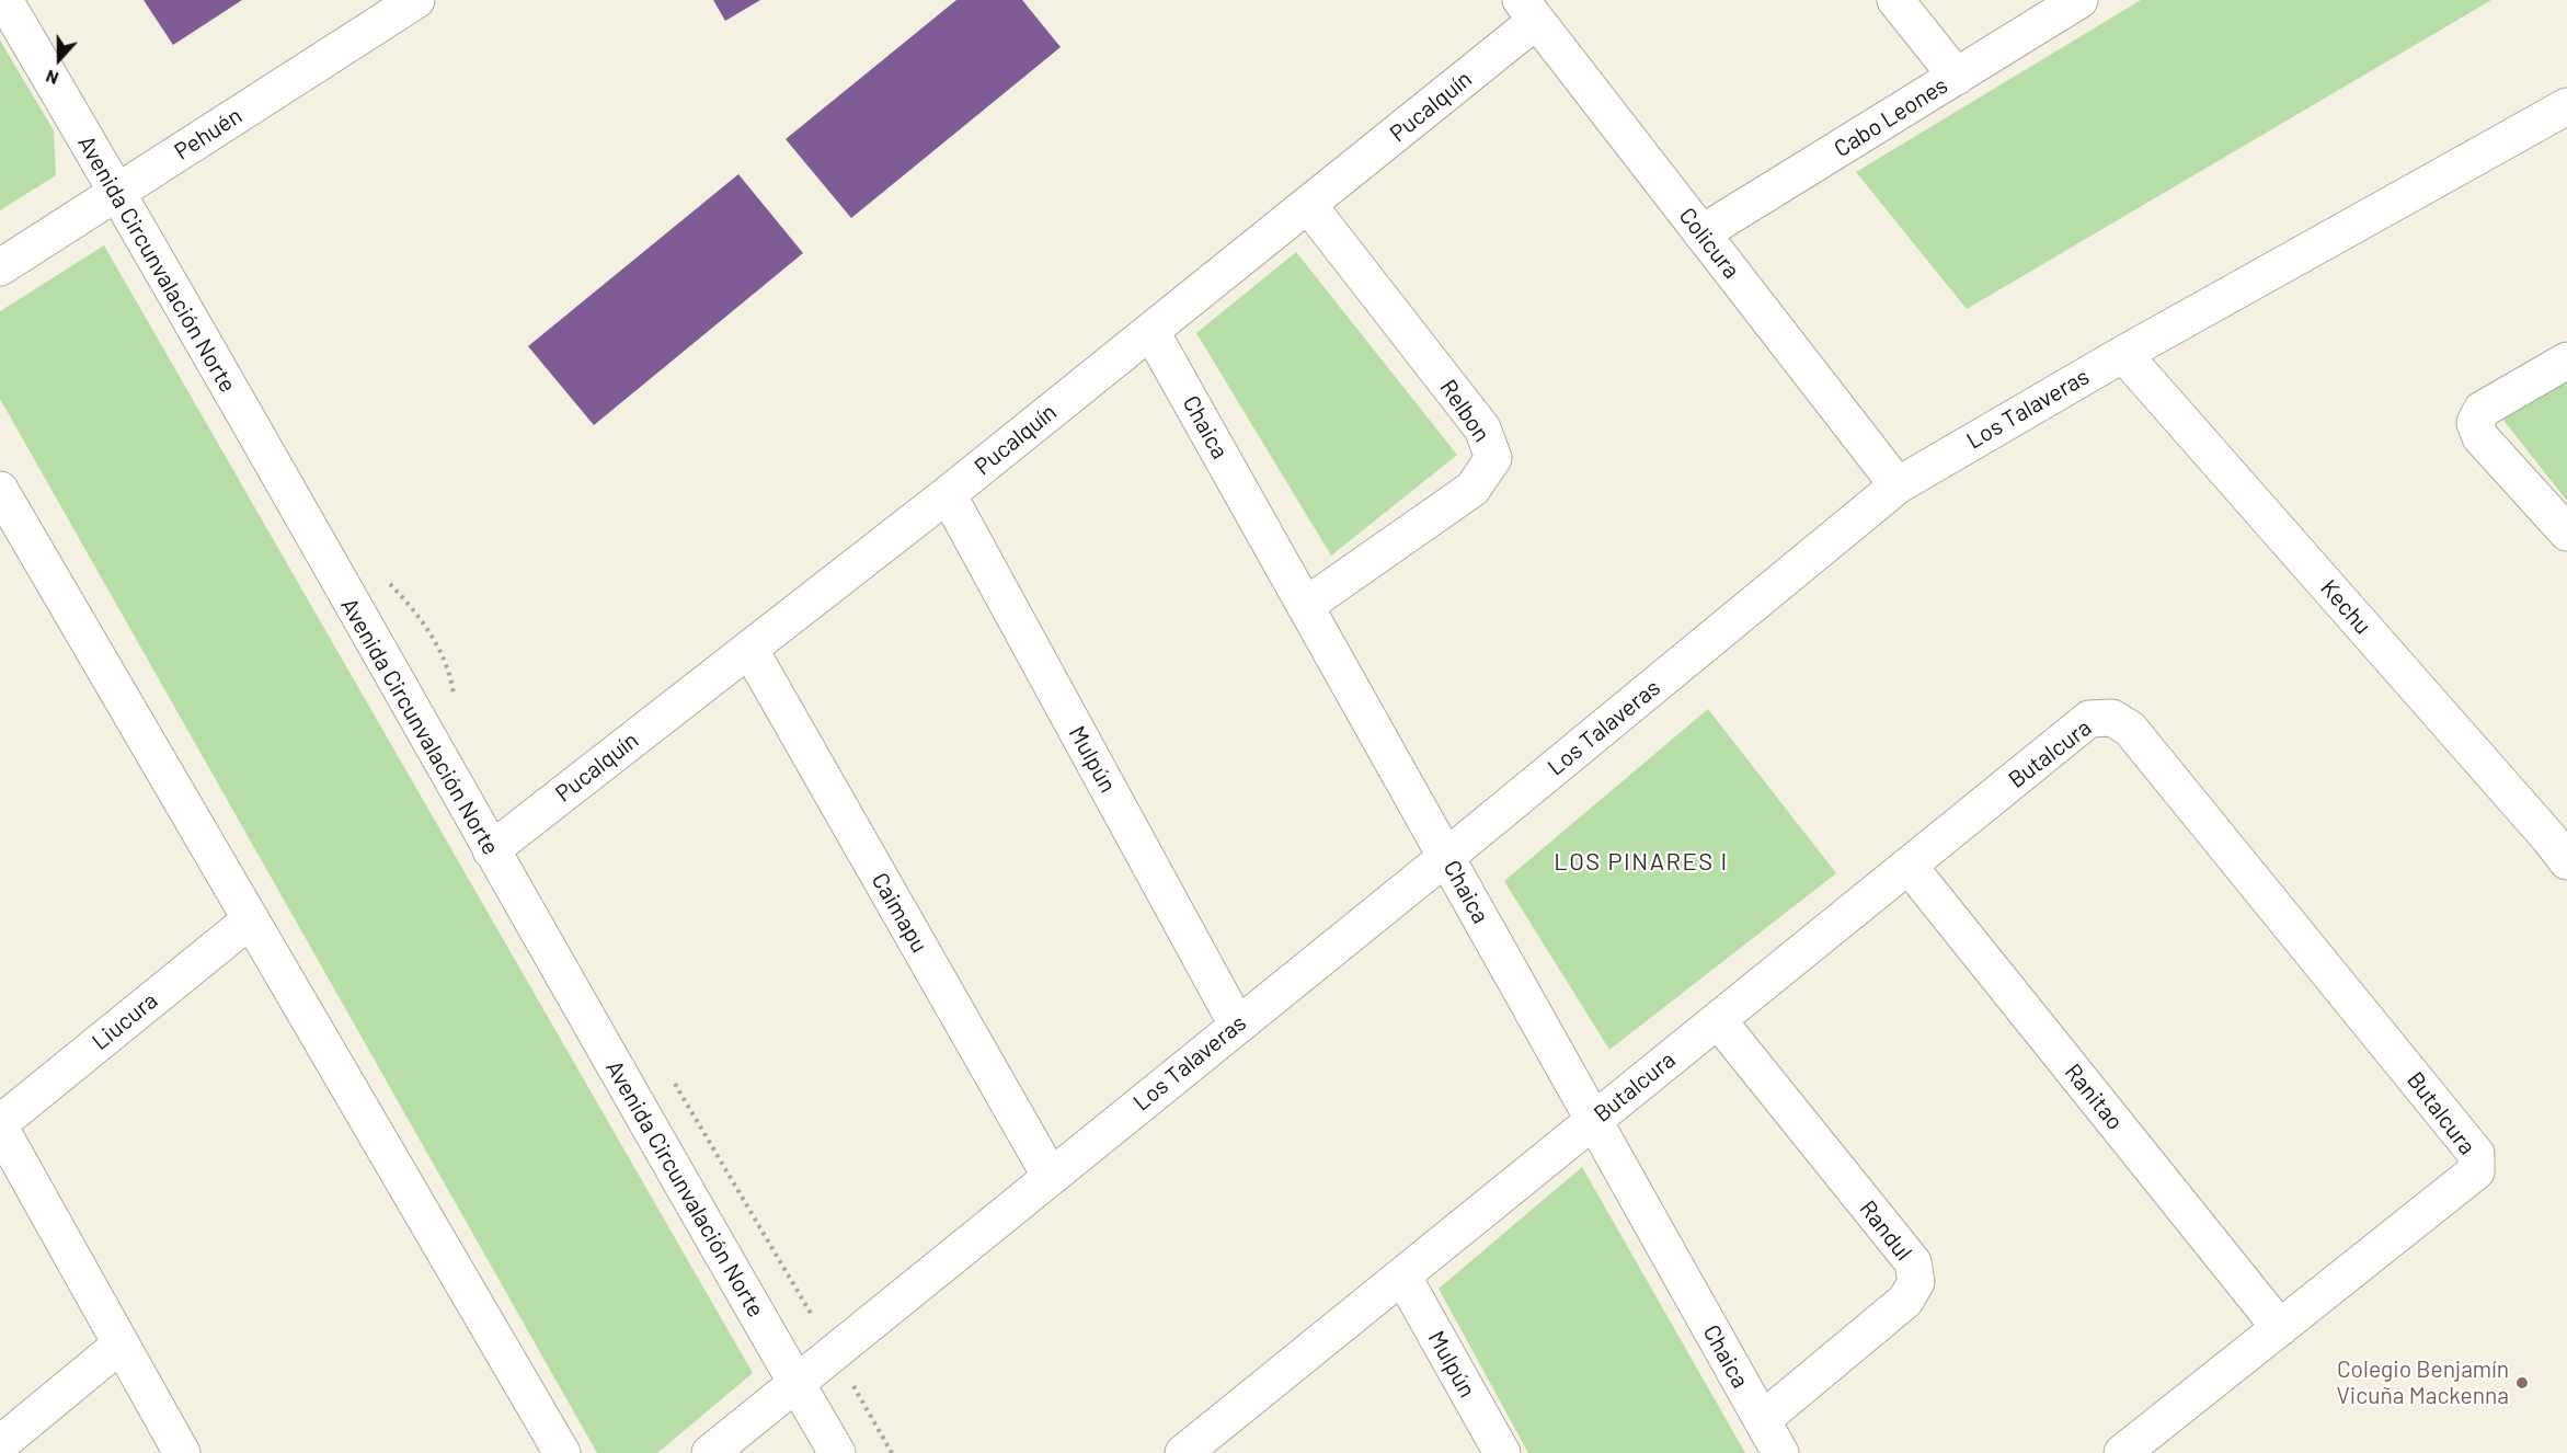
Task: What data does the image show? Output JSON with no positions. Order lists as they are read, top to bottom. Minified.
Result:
{"streets":{"street":["Pucalquín","Cabo Leones","Pehuén","Colicura","Avenida Circunvalación Norte","Los Talaveras","Relbon","Chaica","Kechu","Butalcura","Mulpún","Caimapu","Liucura","Ranitao","Randul"]},"crossings":[["Pucalquín","Colicura"],["Pucalquín","Avenida Circunvalación Norte"],["Pucalquín","Relbon"],["Pucalquín","Chaica"],["Pucalquín","Mulpún"],["Pucalquín","Caimapu"],["Cabo Leones","Colicura"],["Pehuén","Avenida Circunvalación Norte"],["Colicura","Los Talaveras"],["Avenida Circunvalación Norte","Los Talaveras"],["Los Talaveras","Chaica"],["Los Talaveras","Kechu"],["Los Talaveras","Mulpún"],["Los Talaveras","Caimapu"],["Relbon","Chaica"],["Chaica","Butalcura"],["Chaica","Randul"],["Butalcura","Mulpún"],["Butalcura","Ranitao"],["Butalcura","Randul"]],"districts":["LOS PINARES I"],"places":["Colegio Benjamín Vicuña Mackenna"],"north":"bottom"}
